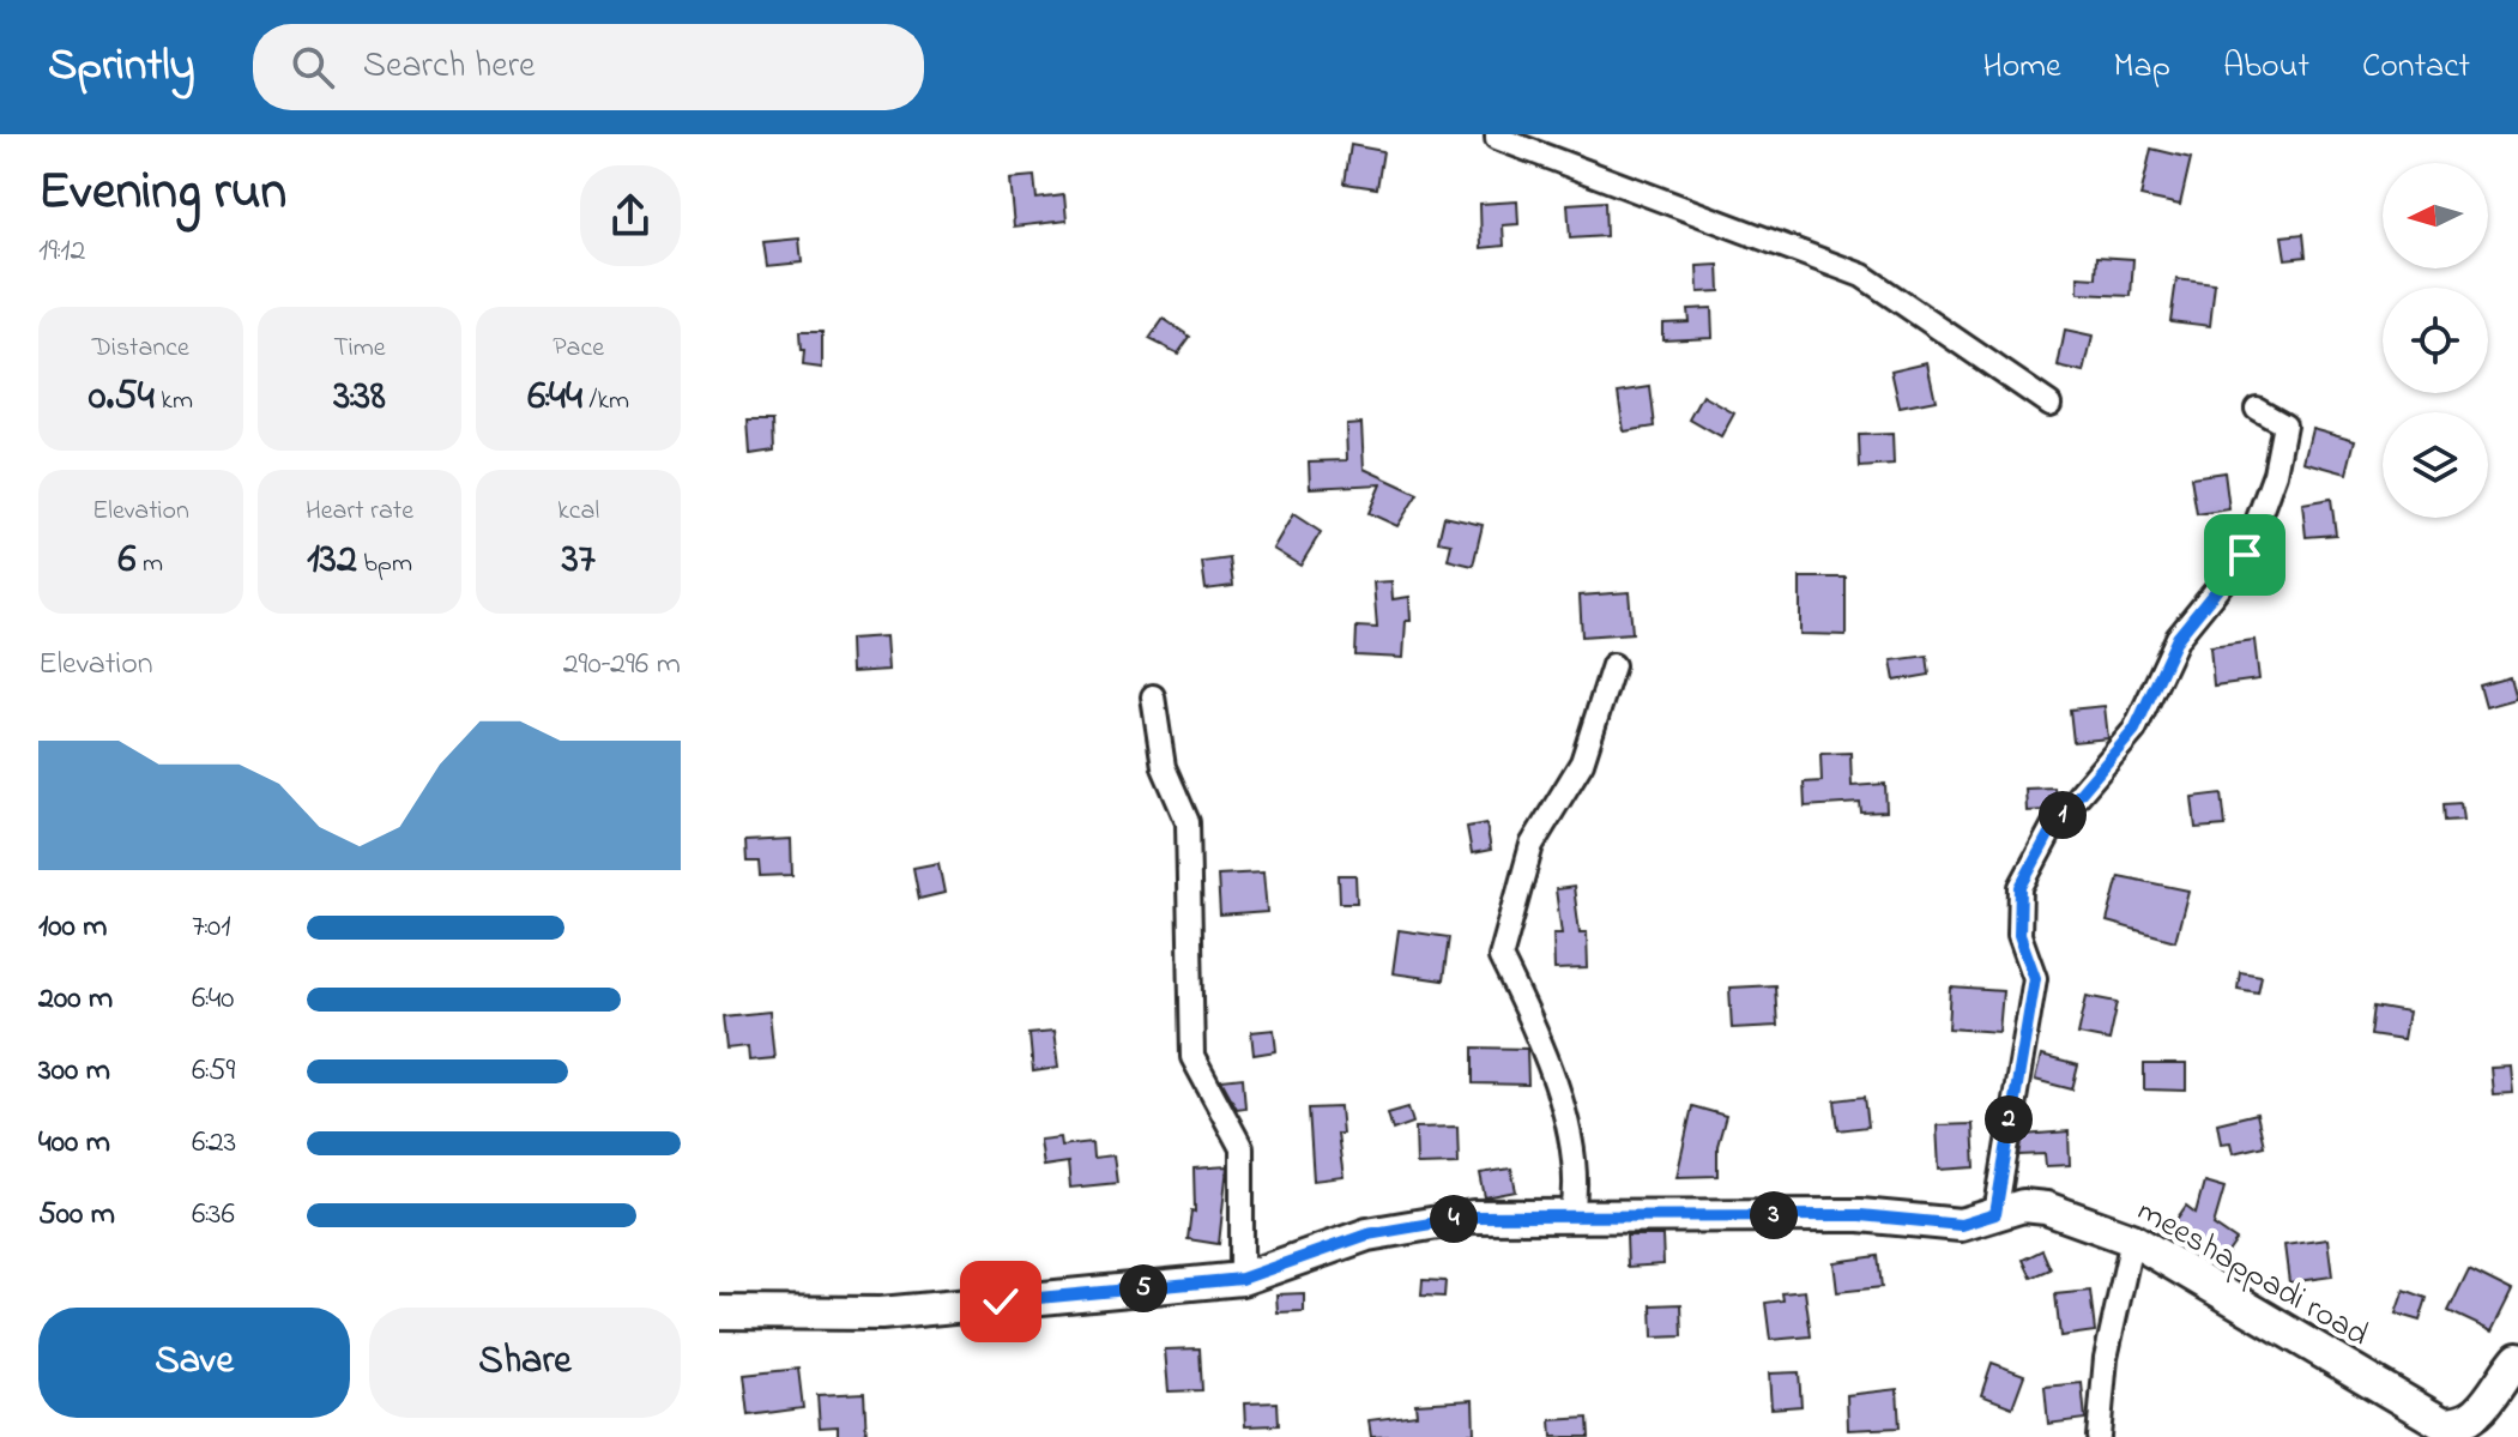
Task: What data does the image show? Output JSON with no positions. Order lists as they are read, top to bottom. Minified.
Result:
{"streets":{"street":["meeshappadi road"]},"north":"left","page":{"header":"Sprintly","search":"Search here","nav":["Home","Map","About","Contact"],"heading":["Evening run","19:12"],"stats":[["Distance","0.54 km"],["Time","3:38"],["Pace","6:44 /km"],["Elevation","6 m"],["Heart rate","132 bpm"],["kcal","37"]],"chart":["Elevation","290–296 m"],"pins":["1","2","3","4","5"],"list":[{"name":"100 m","note":"7:01"},{"name":"200 m","note":"6:40"},{"name":"300 m","note":"6:59"},{"name":"400 m","note":"6:23"},{"name":"500 m","note":"6:36"}],"buttons":["Save","Share"]}}
